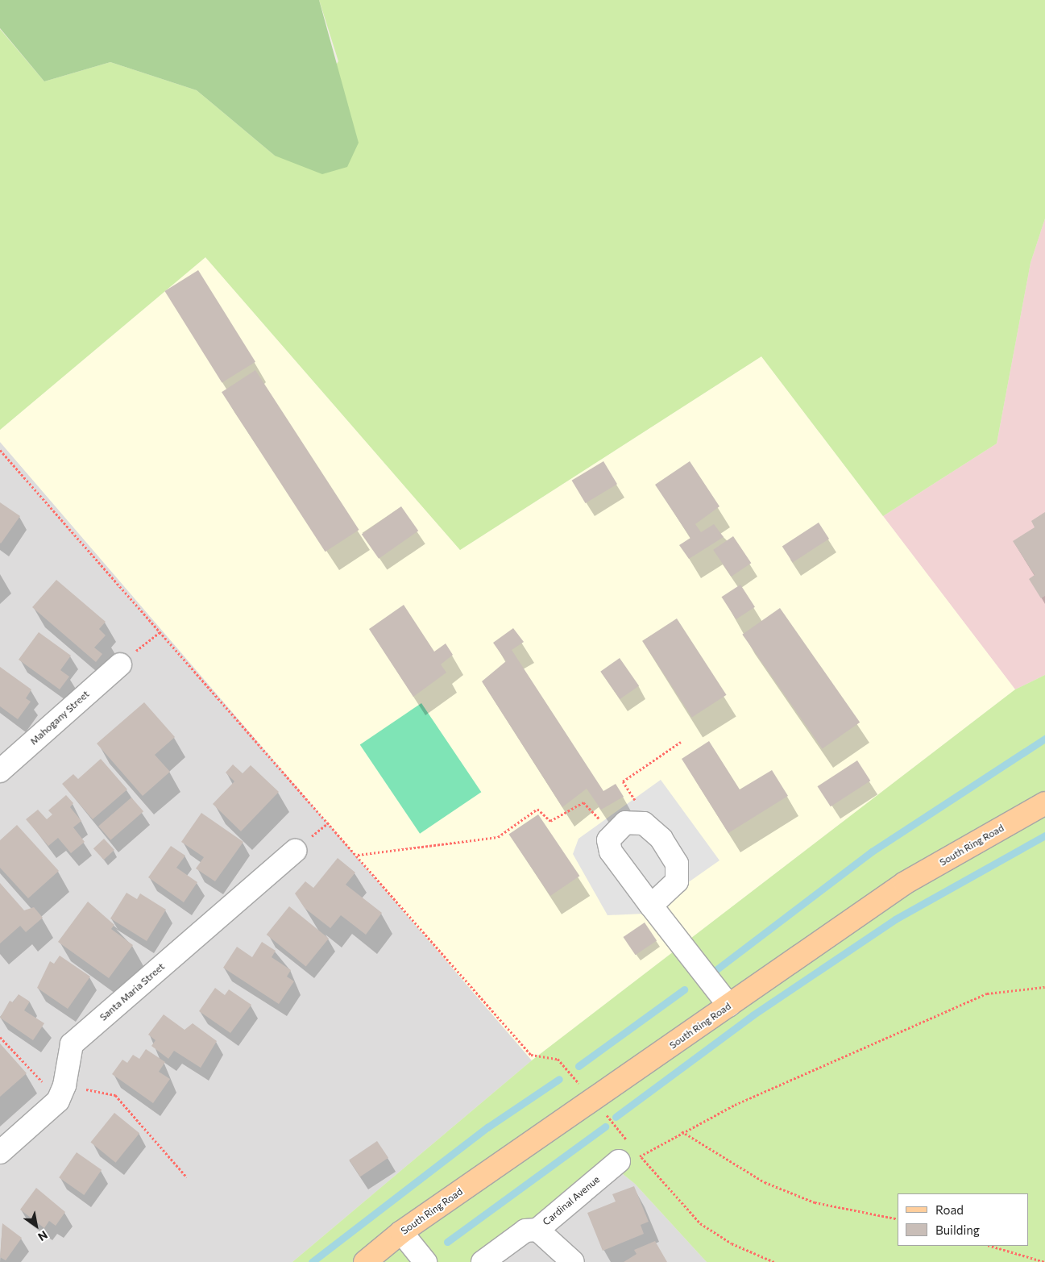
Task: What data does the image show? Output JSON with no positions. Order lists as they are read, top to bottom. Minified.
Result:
{"streets":{"main road":["South Ring Road"],"street":["Mahogany Street","Santa Maria Street","Cardinal Avenue"]},"legend":["Road","Building"],"north":"bottom right"}
